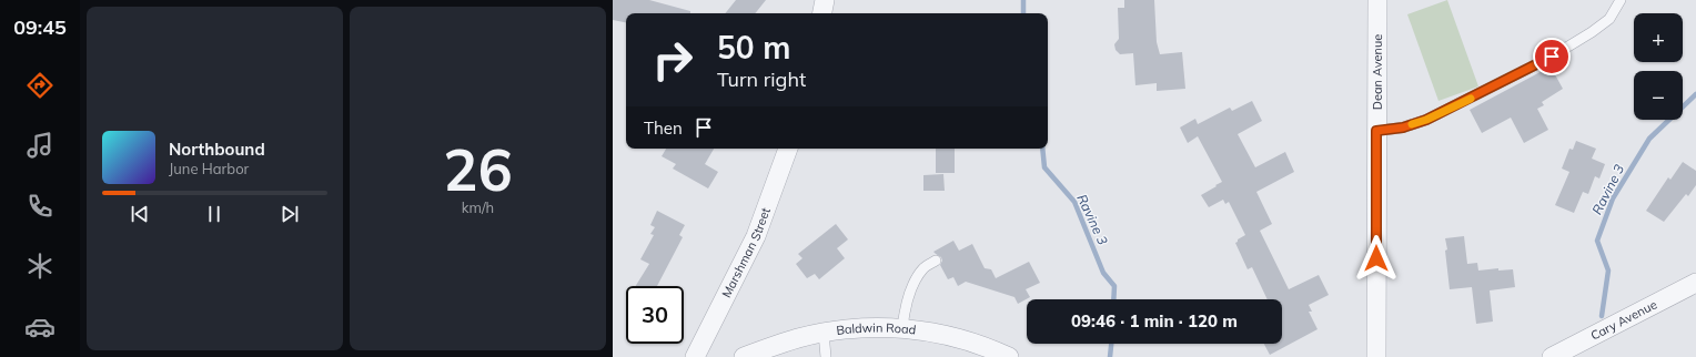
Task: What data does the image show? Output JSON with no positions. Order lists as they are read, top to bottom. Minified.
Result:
{"streets":{"street":["Dean Avenue","Marshman Street","Cary Avenue","Baldwin Road"]},"water":["Ravine 3"],"page":{"tabs":"09:45","tile":["26","km/h"],"map_buttons":["+","−"],"turn":["50 m","Turn right"],"then":"Then","song":["Northbound","June Harbor"],"limit":"30","trip":"09:46 · 1 min · 120 m"}}
